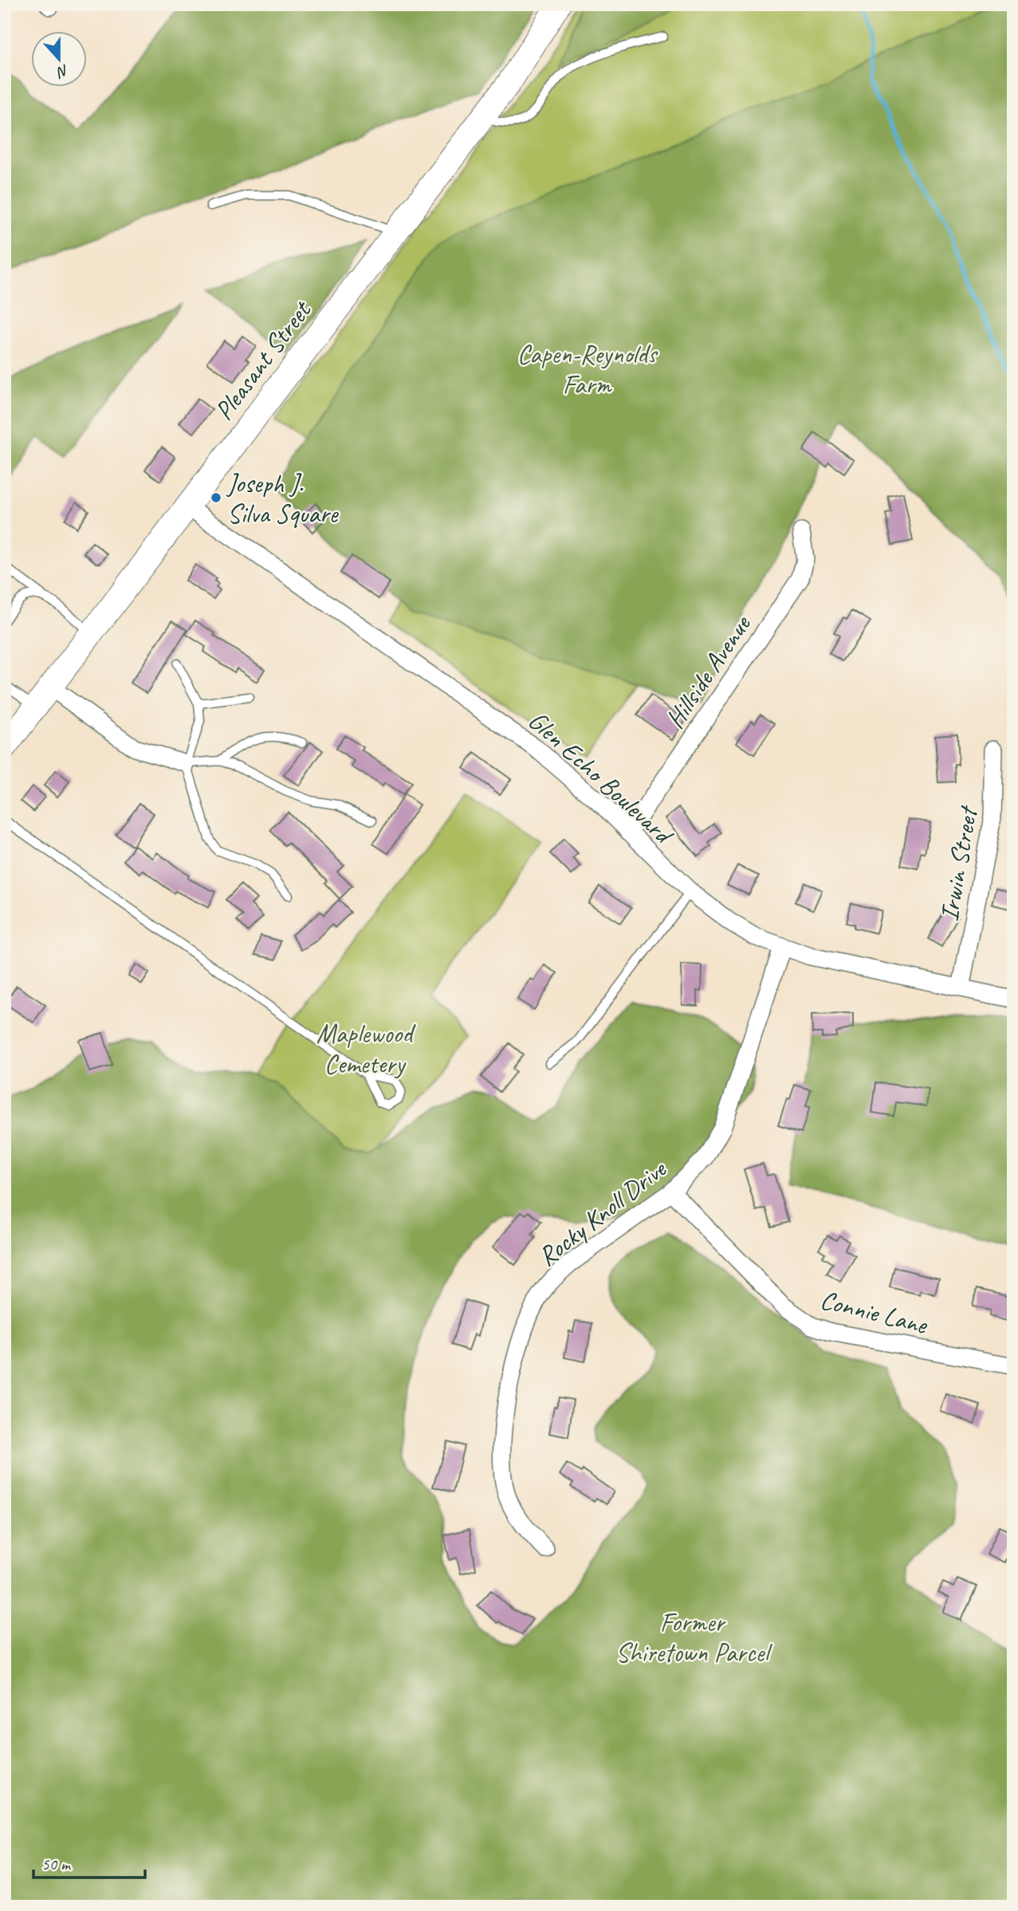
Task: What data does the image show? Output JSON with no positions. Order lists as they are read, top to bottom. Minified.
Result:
{"streets":{"main road":["Pleasant Street"],"street":["Hillside Avenue","Glen Echo Boulevard","Irwin Street","Rocky Knoll Drive","Connie Lane"]},"crossings":[["Pleasant Street","Glen Echo Boulevard"],["Hillside Avenue","Glen Echo Boulevard"],["Glen Echo Boulevard","Irwin Street"],["Glen Echo Boulevard","Rocky Knoll Drive"],["Rocky Knoll Drive","Connie Lane"]],"parks":["Capen-Reynolds Farm","Maplewood Cemetery","Former Shiretown Parcel"],"places":["Joseph J. Silva Square"],"scale_bar":"50 m","north":"bottom"}
